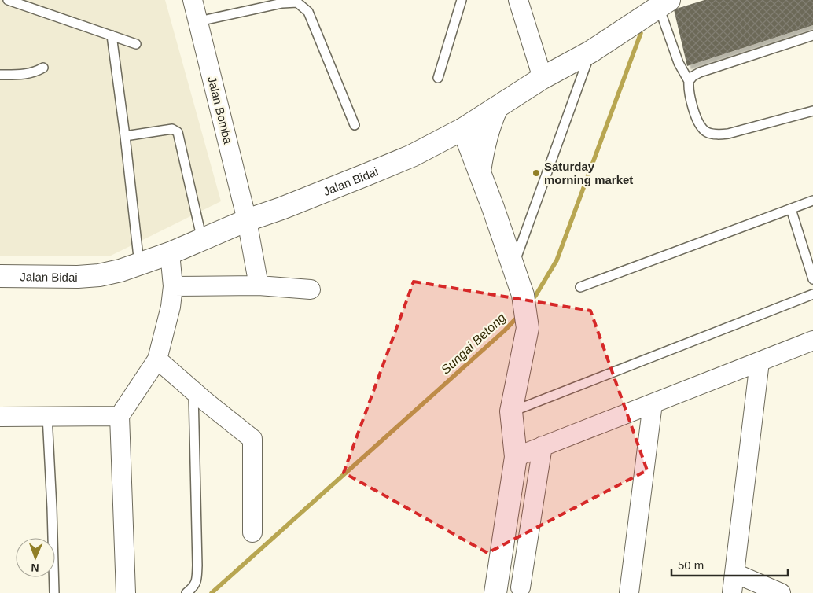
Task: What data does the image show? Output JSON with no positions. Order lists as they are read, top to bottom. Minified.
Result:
{"streets":{"street":["Jalan Bomba","Jalan Bidai"]},"crossings":[["Jalan Bomba","Jalan Bidai"]],"water":["Sungai Betong"],"places":["Saturday morning market"],"scale_bar":"50 m","north":"bottom"}
